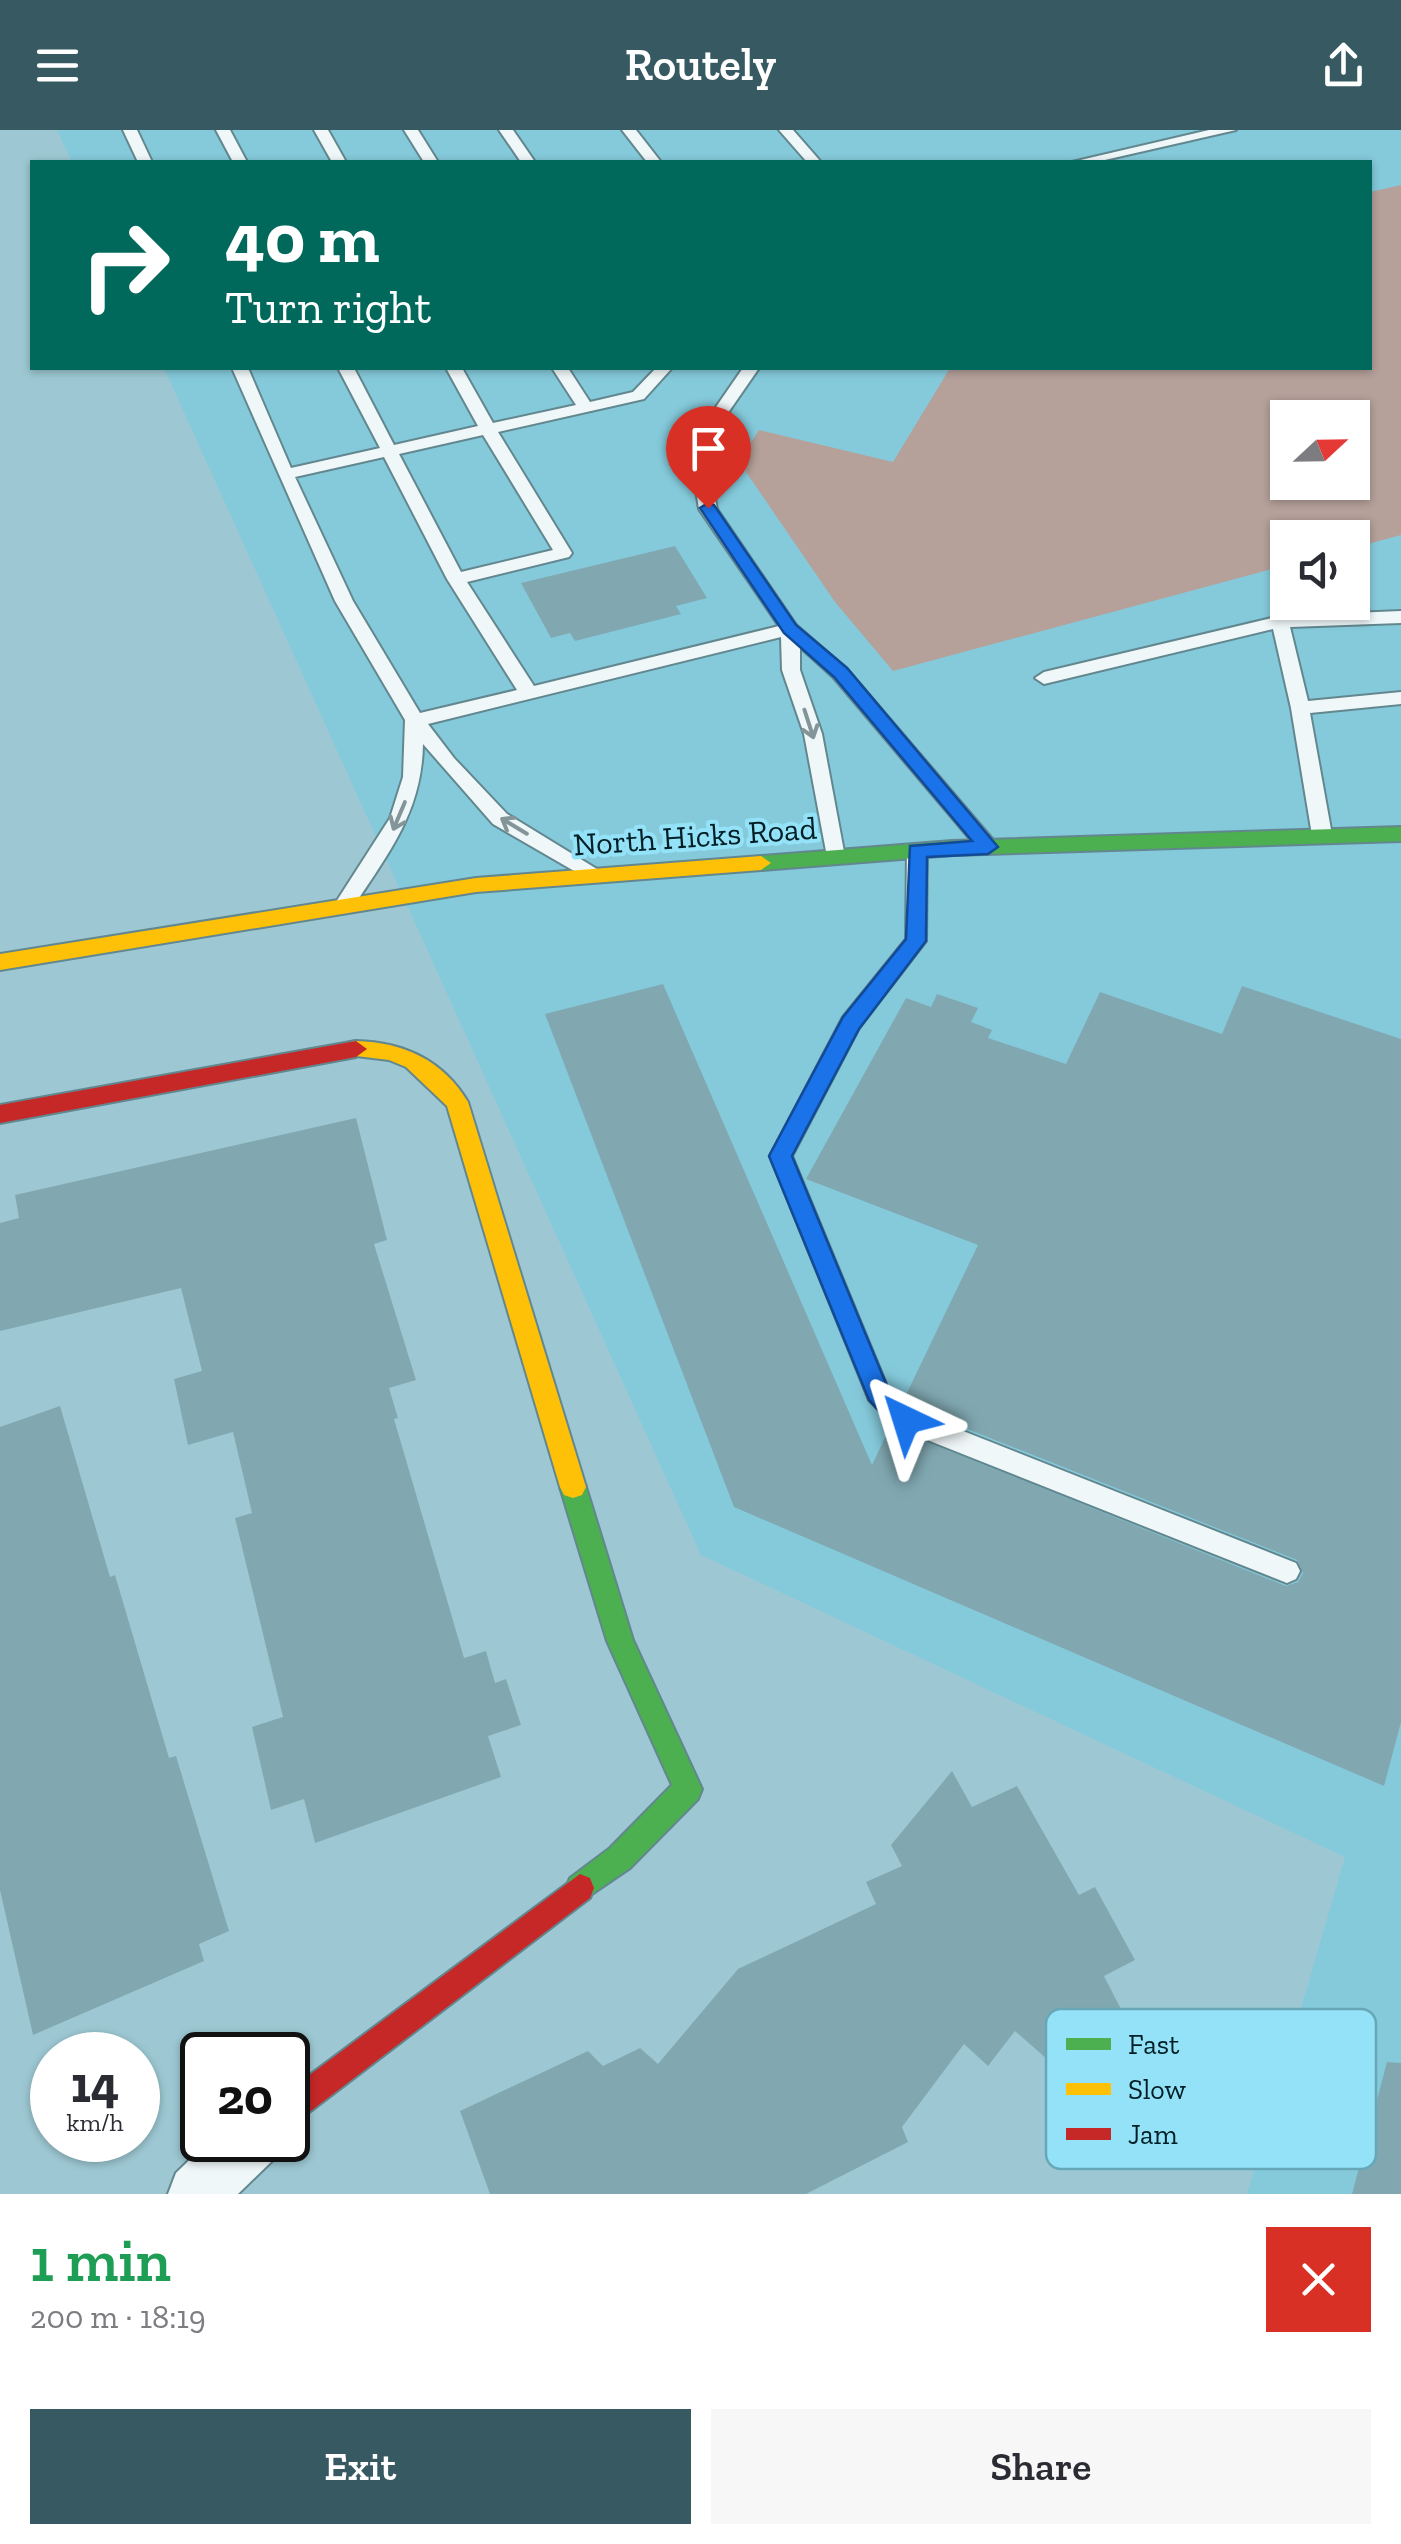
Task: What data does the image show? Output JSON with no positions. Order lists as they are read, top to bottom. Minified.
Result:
{"streets":{"street":["North Hicks Road"]},"legend":["Fast","Slow","Jam"],"north":"right","page":{"header":"Routely","turn":["40 m","Turn right"],"speed":"14 km/h","limit":"20","heading":["1 min","200 m · 18:19"],"buttons":["Exit","Share"]}}
